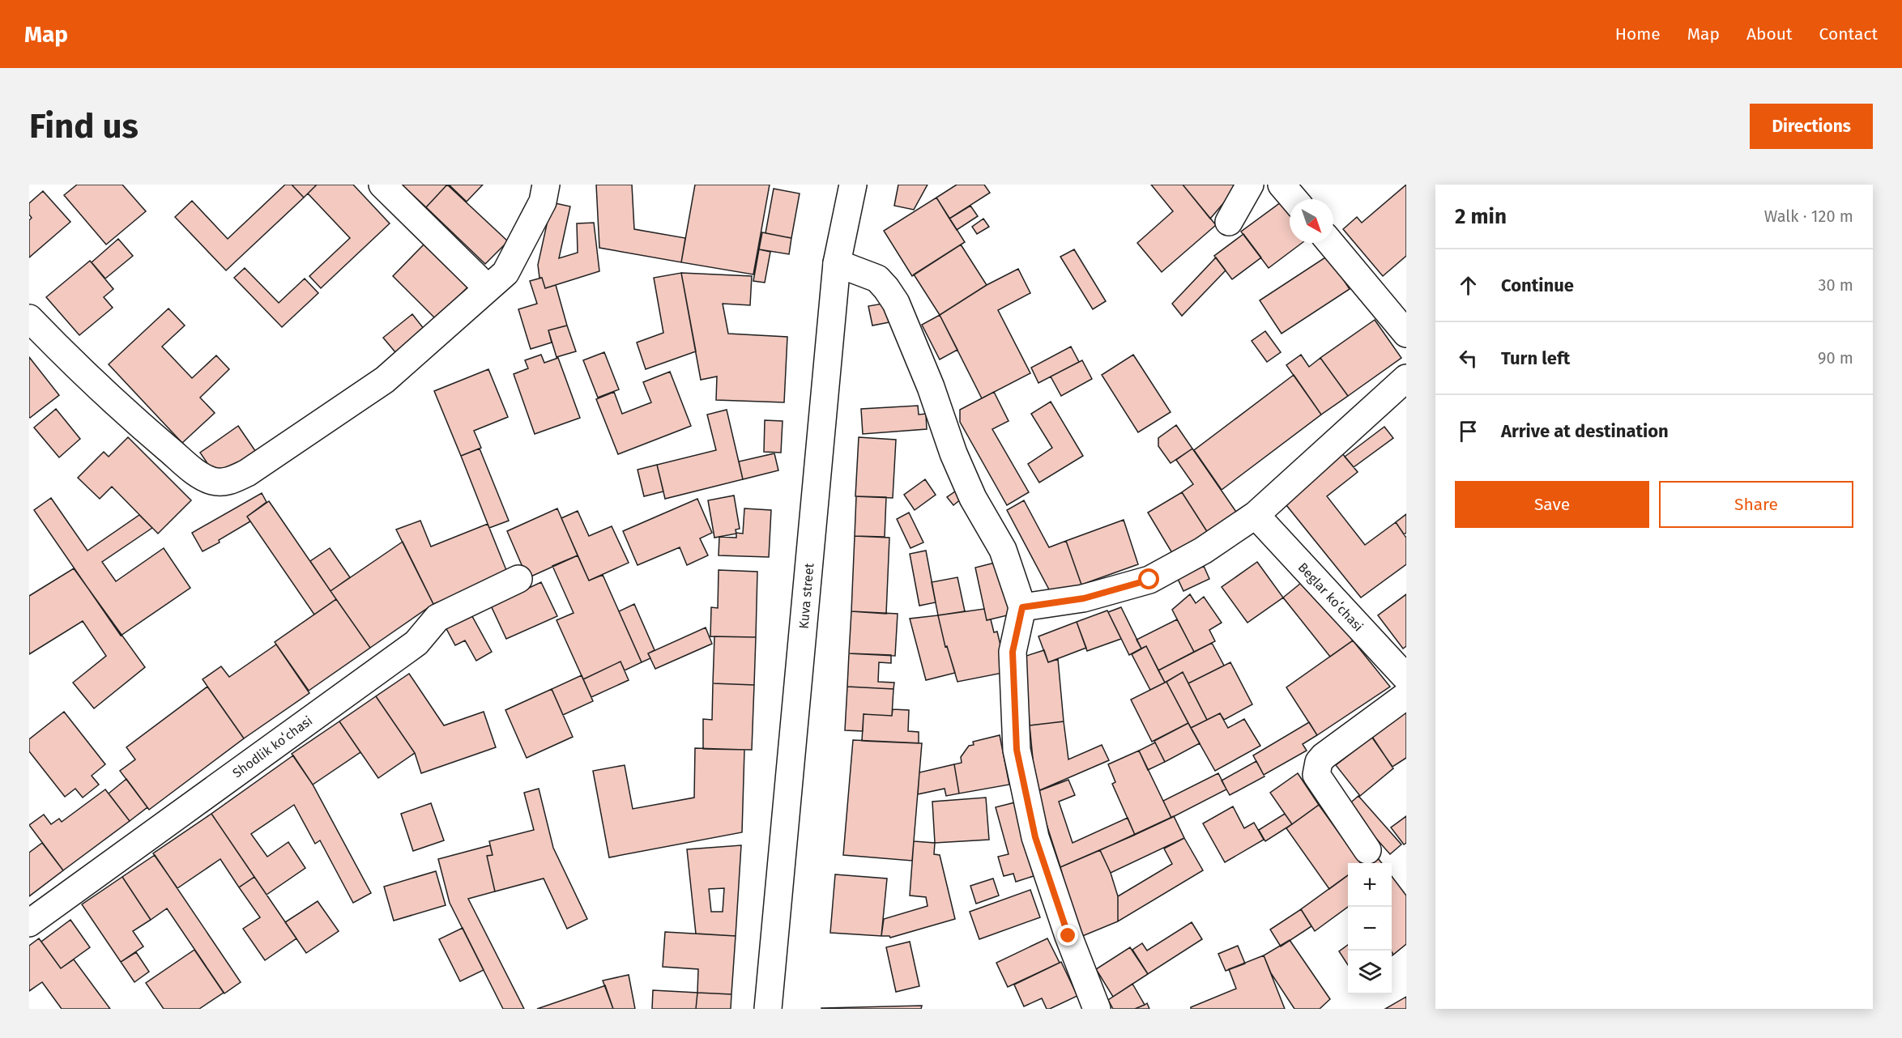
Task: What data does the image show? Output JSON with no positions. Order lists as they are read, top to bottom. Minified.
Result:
{"streets":{"street":["Kuva street","Beglar koʻchasi","Shodlik koʻchasi"]},"north":"bottom right","page":{"header":"Map","nav":["Home","Map","About","Contact"],"buttons":["Directions",["Save","Share"]],"title":"Find us","heading":["2 min","Walk · 120 m"],"list":[["Continue","30 m"],["Turn left","90 m"],"Arrive at destination"],"map_buttons":["+","−"]}}
